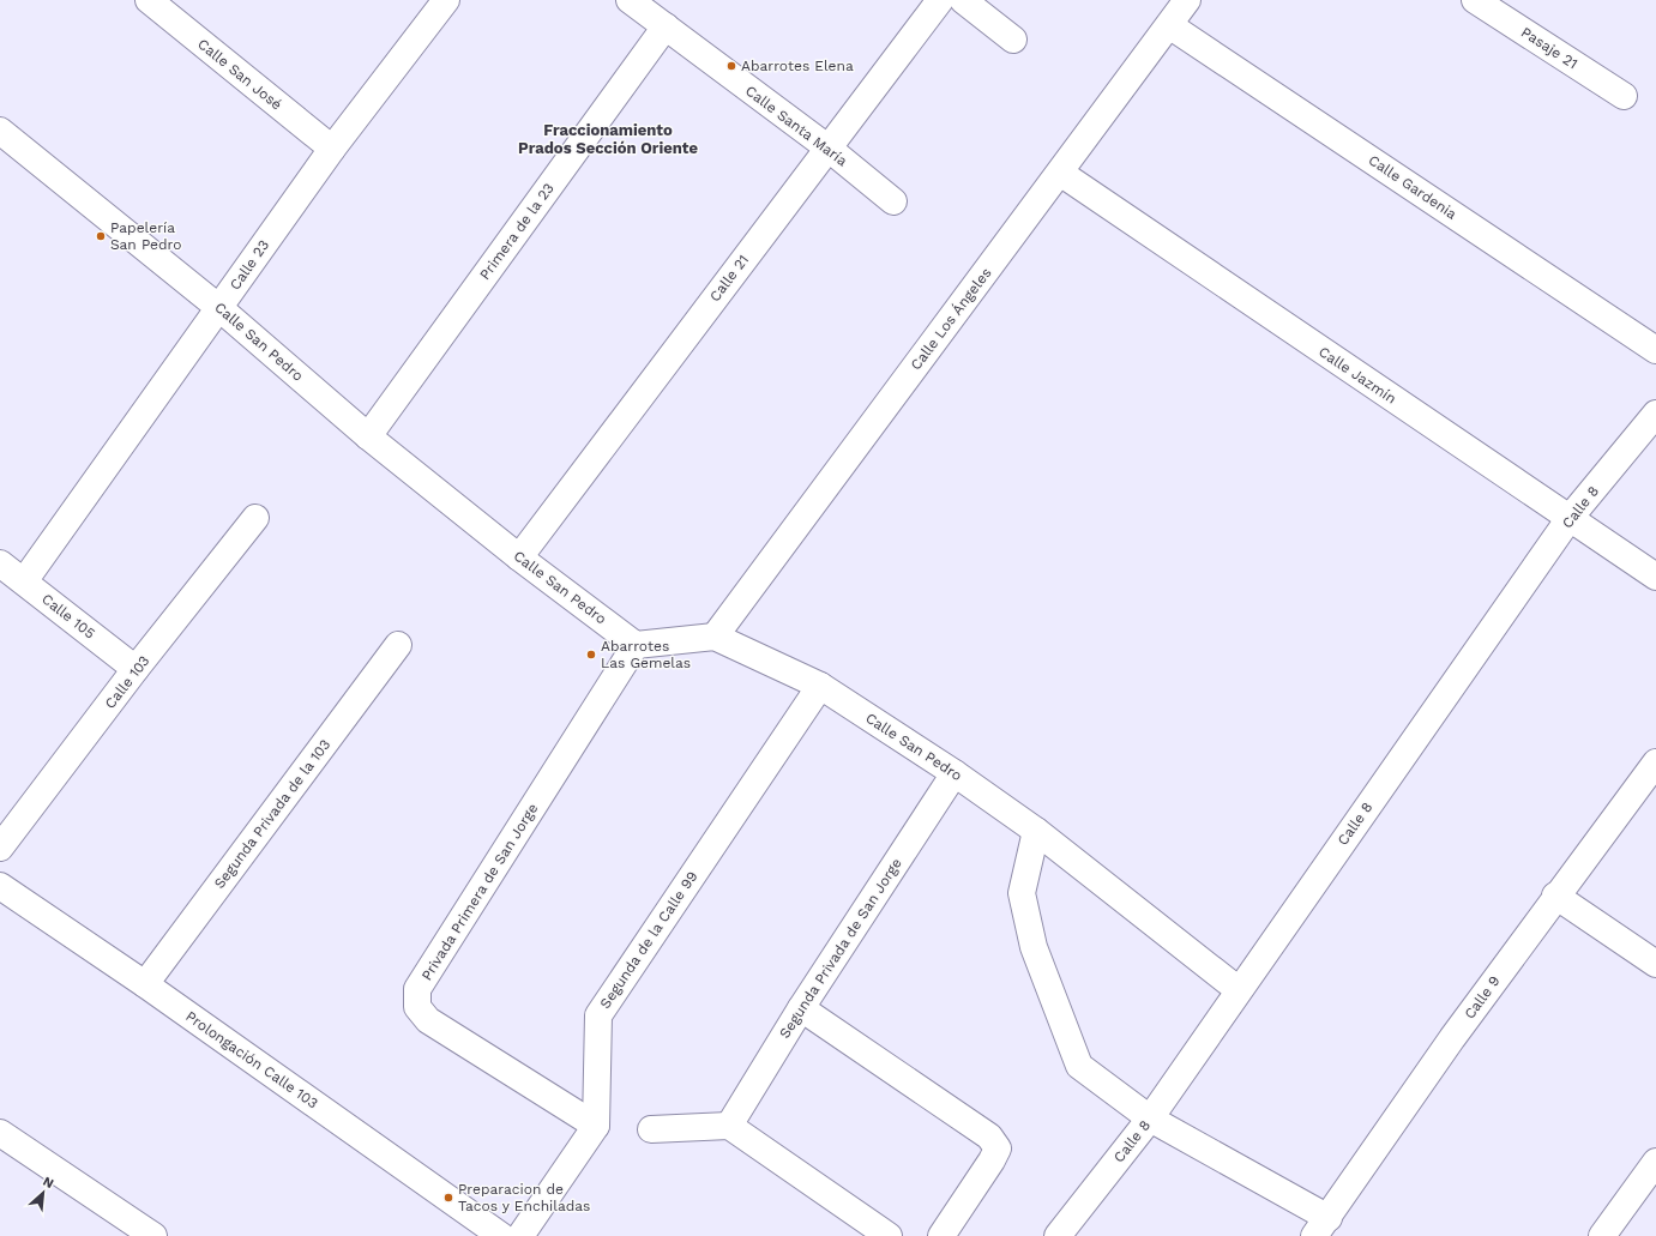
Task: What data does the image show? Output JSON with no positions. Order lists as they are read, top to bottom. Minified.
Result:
{"streets":{"street":["Pasaje 21","Calle San José","Calle Santa María","Calle Gardenia","Primera de la 23","Calle 23","Calle 21","Calle Los Ángeles","Calle San Pedro","Calle Jazmín","Calle 8","Calle 105","Calle 103","Segunda Privada de la 103","Privada Primera de San Jorge","Segunda de la Calle 99","Segunda Privada de San Jorge","Calle 9","Prolongación Calle 103"]},"crossings":[["Calle San José","Calle 23"],["Calle Santa María","Primera de la 23"],["Calle Santa María","Calle 21"],["Calle Gardenia","Calle Los Ángeles"],["Primera de la 23","Calle San Pedro"],["Calle 23","Calle San Pedro"],["Calle 23","Calle 105"],["Calle 21","Calle San Pedro"],["Calle Los Ángeles","Calle San Pedro"],["Calle Los Ángeles","Calle Jazmín"],["Calle San Pedro","Calle 8"],["Calle San Pedro","Privada Primera de San Jorge"],["Calle San Pedro","Segunda de la Calle 99"],["Calle San Pedro","Segunda Privada de San Jorge"],["Calle Jazmín","Calle 8"],["Calle 105","Calle 103"],["Segunda Privada de la 103","Prolongación Calle 103"],["Privada Primera de San Jorge","Segunda de la Calle 99"]],"districts":["Fraccionamiento Prados Sección Oriente"],"places":["Abarrotes Elena","Papelería San Pedro","Abarrotes Las Gemelas","Preparacion de Tacos y Enchiladas"],"north":"top right"}
